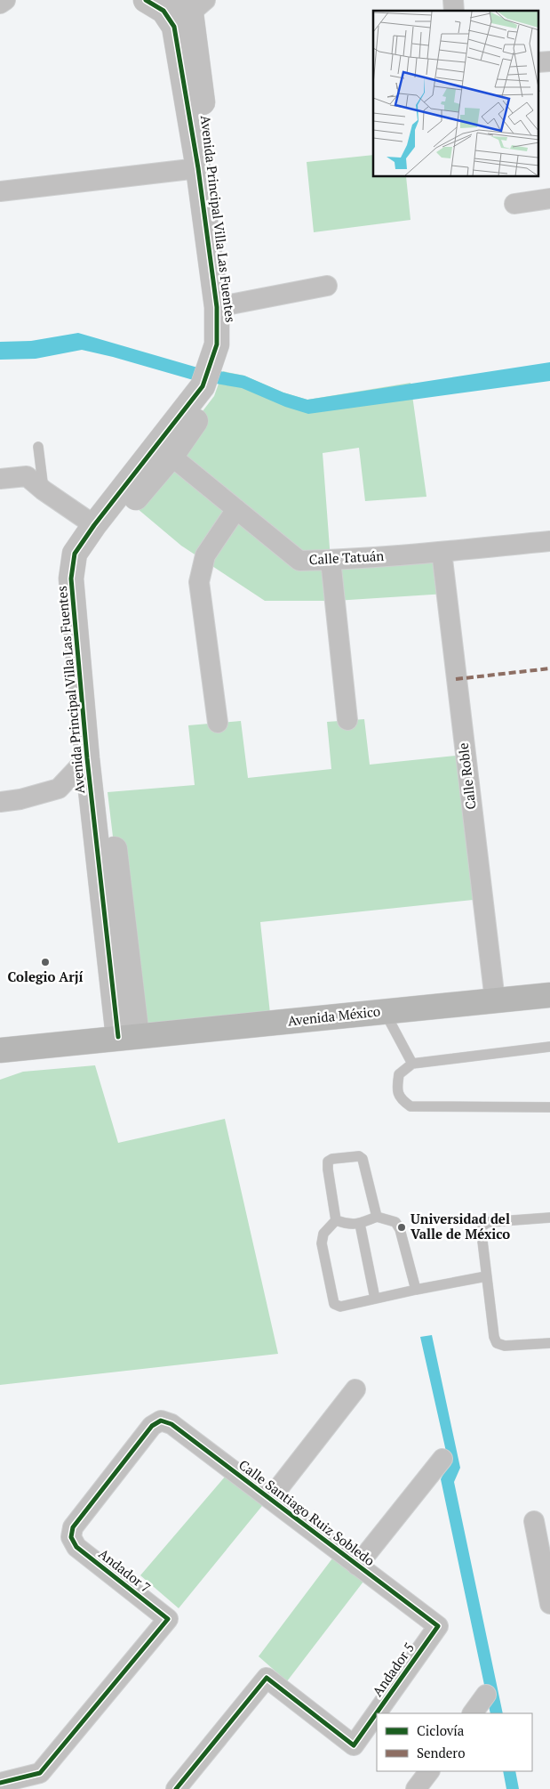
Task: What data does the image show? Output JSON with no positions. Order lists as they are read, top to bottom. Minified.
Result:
{"streets":{"main road":["Avenida México"],"street":["Avenida Principal Villa Las Fuentes","Calle Tatuán","Calle Roble","Calle Santiago Ruiz Sobledo","Andador 7","Andador 5"]},"crossings":[["Avenida Principal Villa Las Fuentes","Calle Tatuán"],["Avenida Principal Villa Las Fuentes","Avenida México"],["Calle Tatuán","Calle Roble"],["Calle Roble","Avenida México"],["Calle Santiago Ruiz Sobledo","Andador 7"],["Calle Santiago Ruiz Sobledo","Andador 5"]],"places":["Colegio Arjí","Universidad del Valle de México"],"legend":["Ciclovía","Sendero"]}
